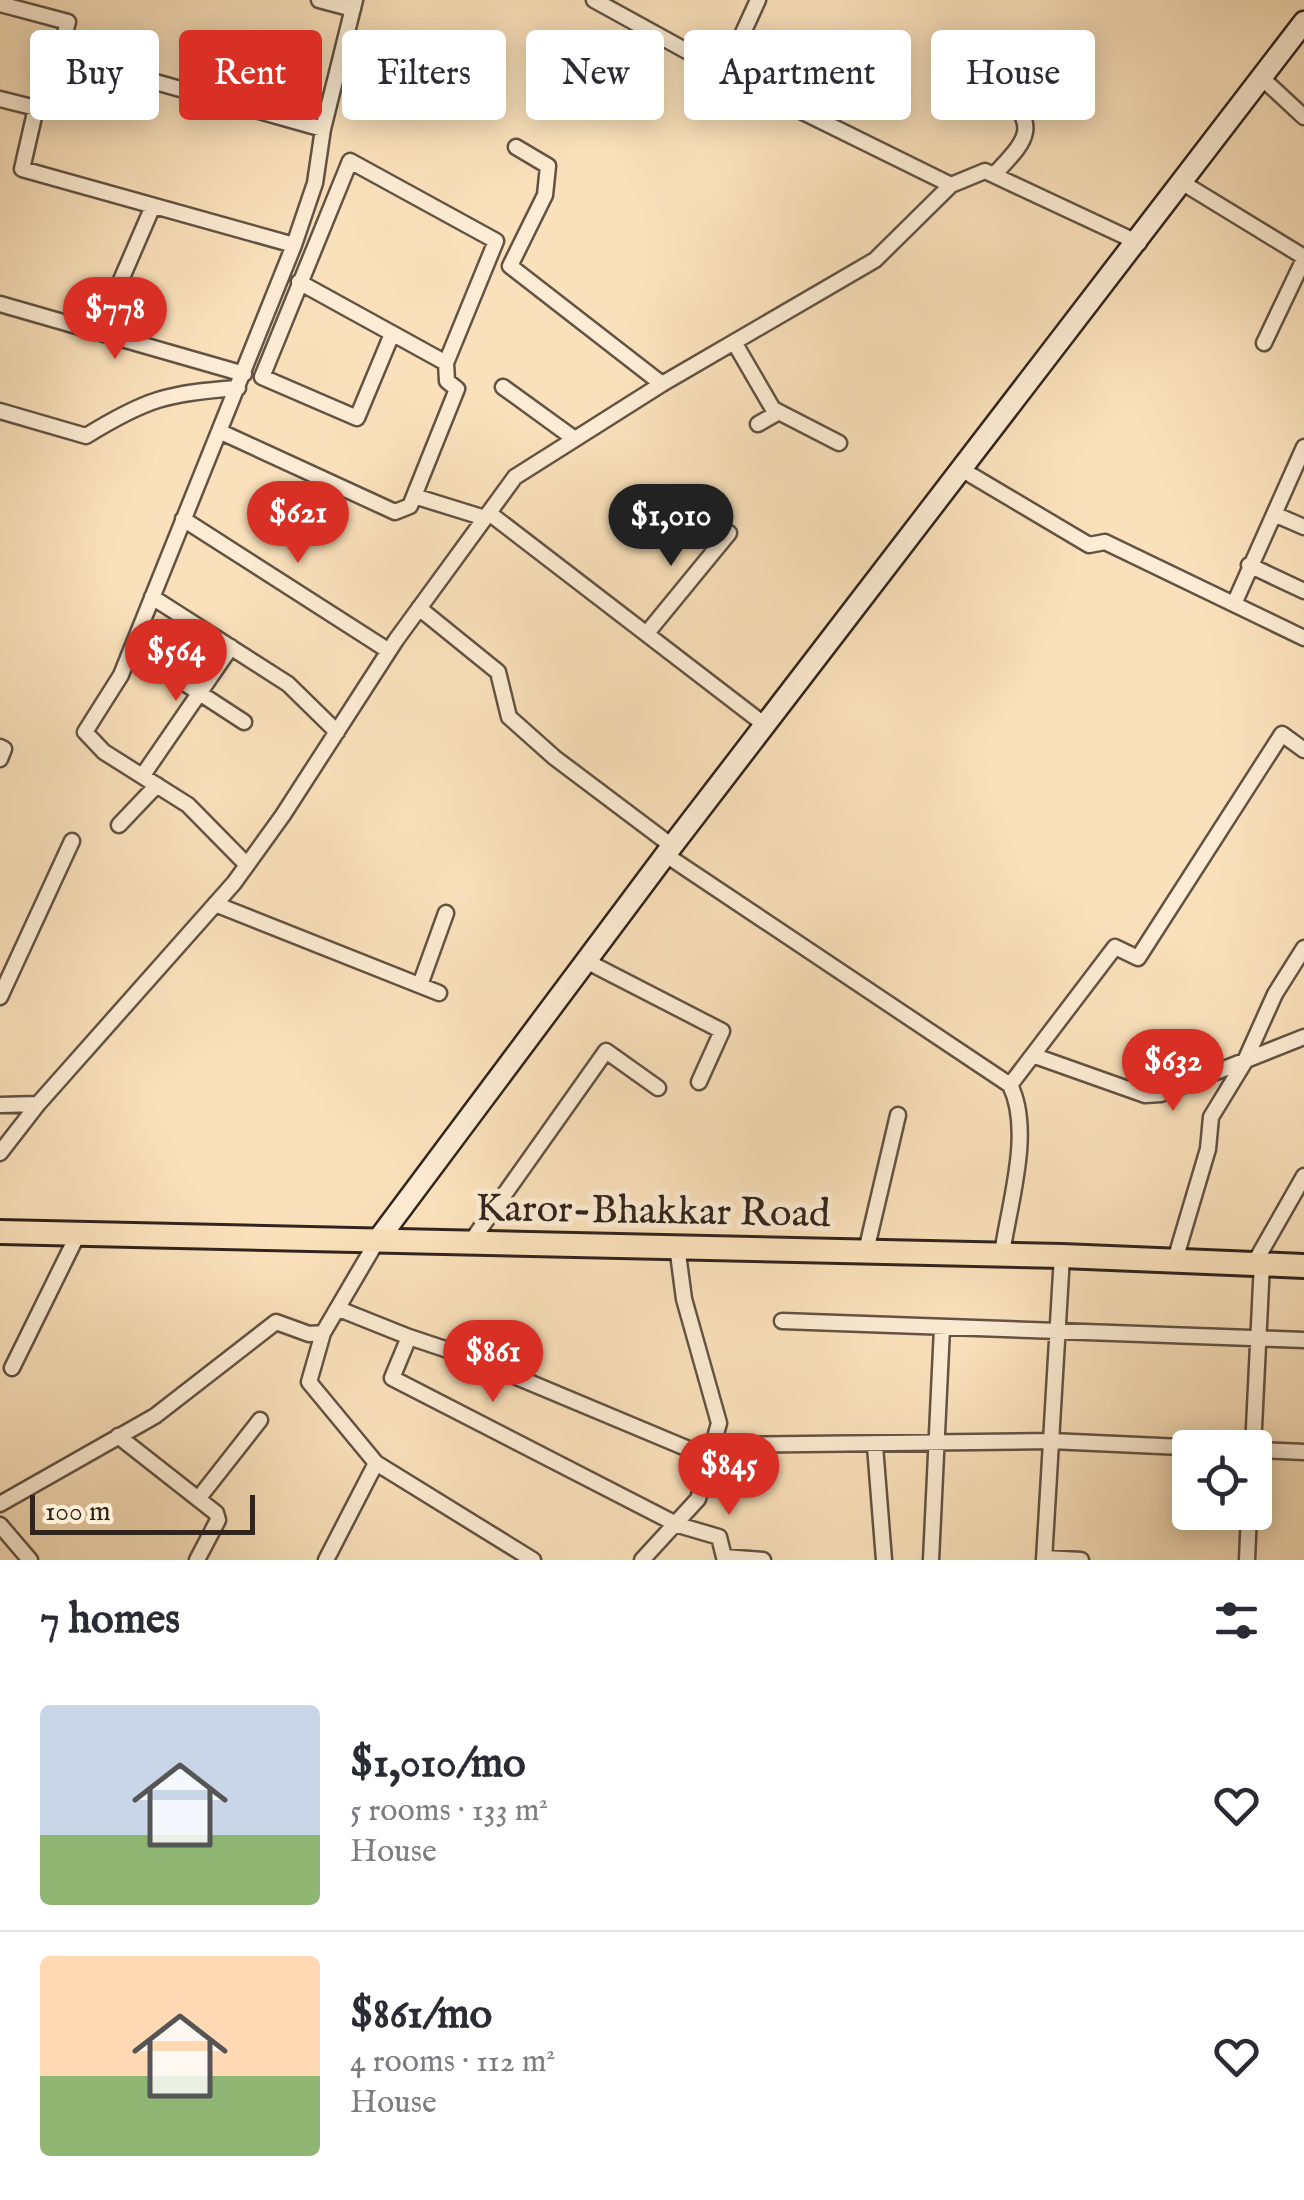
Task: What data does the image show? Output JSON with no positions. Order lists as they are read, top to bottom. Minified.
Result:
{"streets":{"main road":["Karor-Bhakkar Road"]},"scale_bar":"100 m","page":{"chip":["Buy","Rent","Filters","New","Apartment","House"],"price":["$778","$621","$1,010","$564","$632","$861","$845"],"scale":"100 m","heading":"7 homes","list":[{"name":"$1,010/mo","note":"5 rooms · 133 m² · House"},{"name":"$861/mo","note":"4 rooms · 112 m² · House"}]}}
